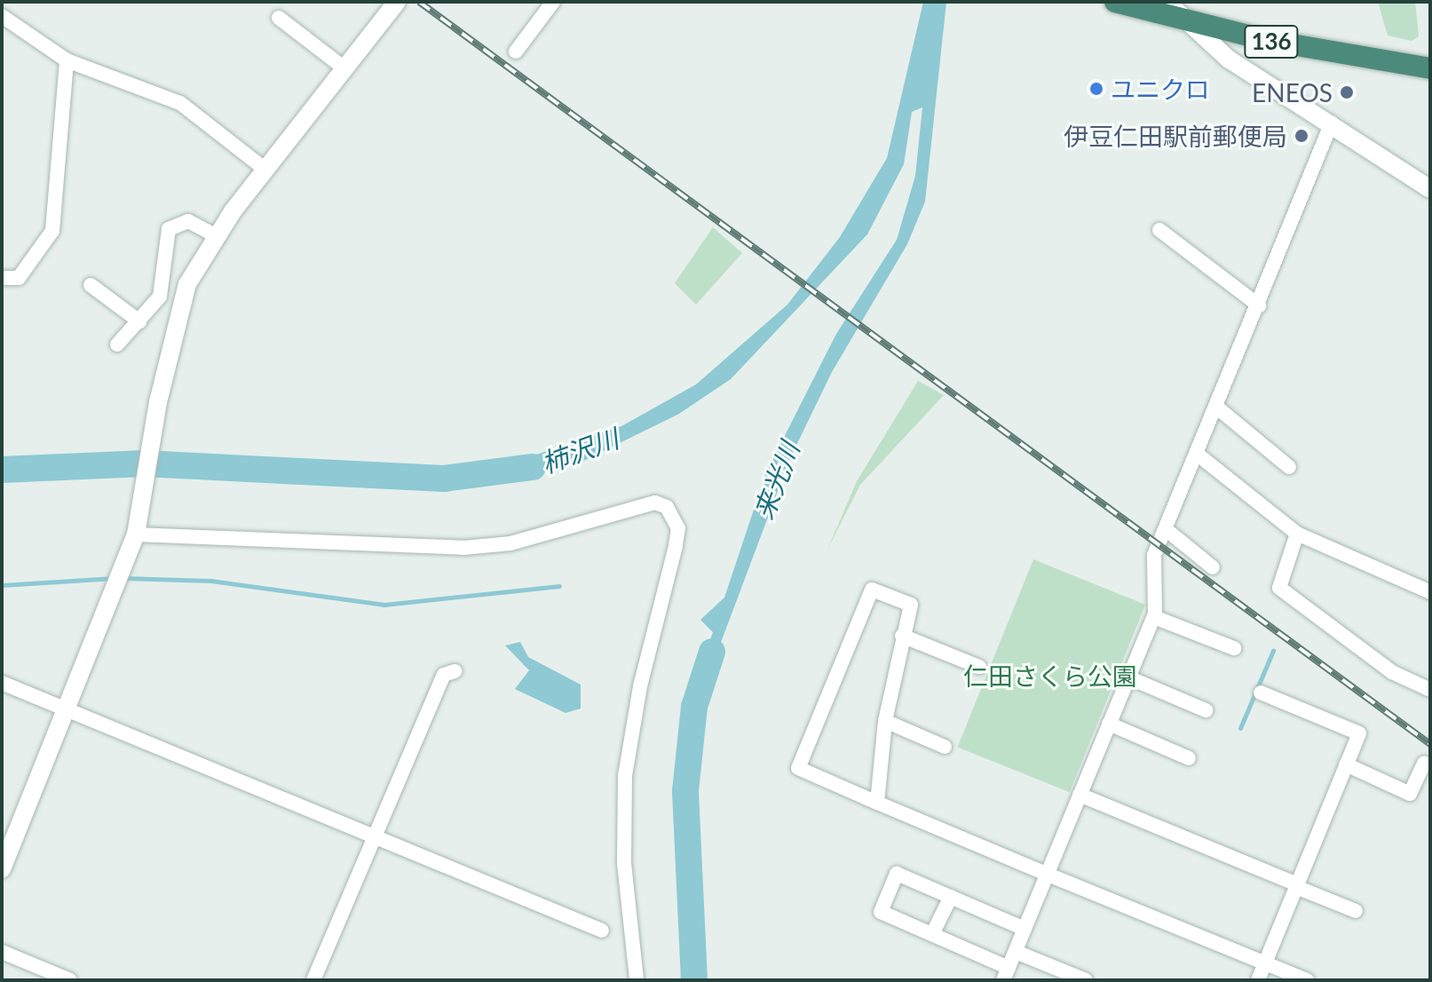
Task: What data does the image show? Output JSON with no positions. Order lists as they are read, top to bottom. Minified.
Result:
{"streets":{"highway":["136"]},"water":["柿沢川","来光川"],"parks":["仁田さくら公園"],"places":["ユニクロ","ENEOS","伊豆仁田駅前郵便局"]}
